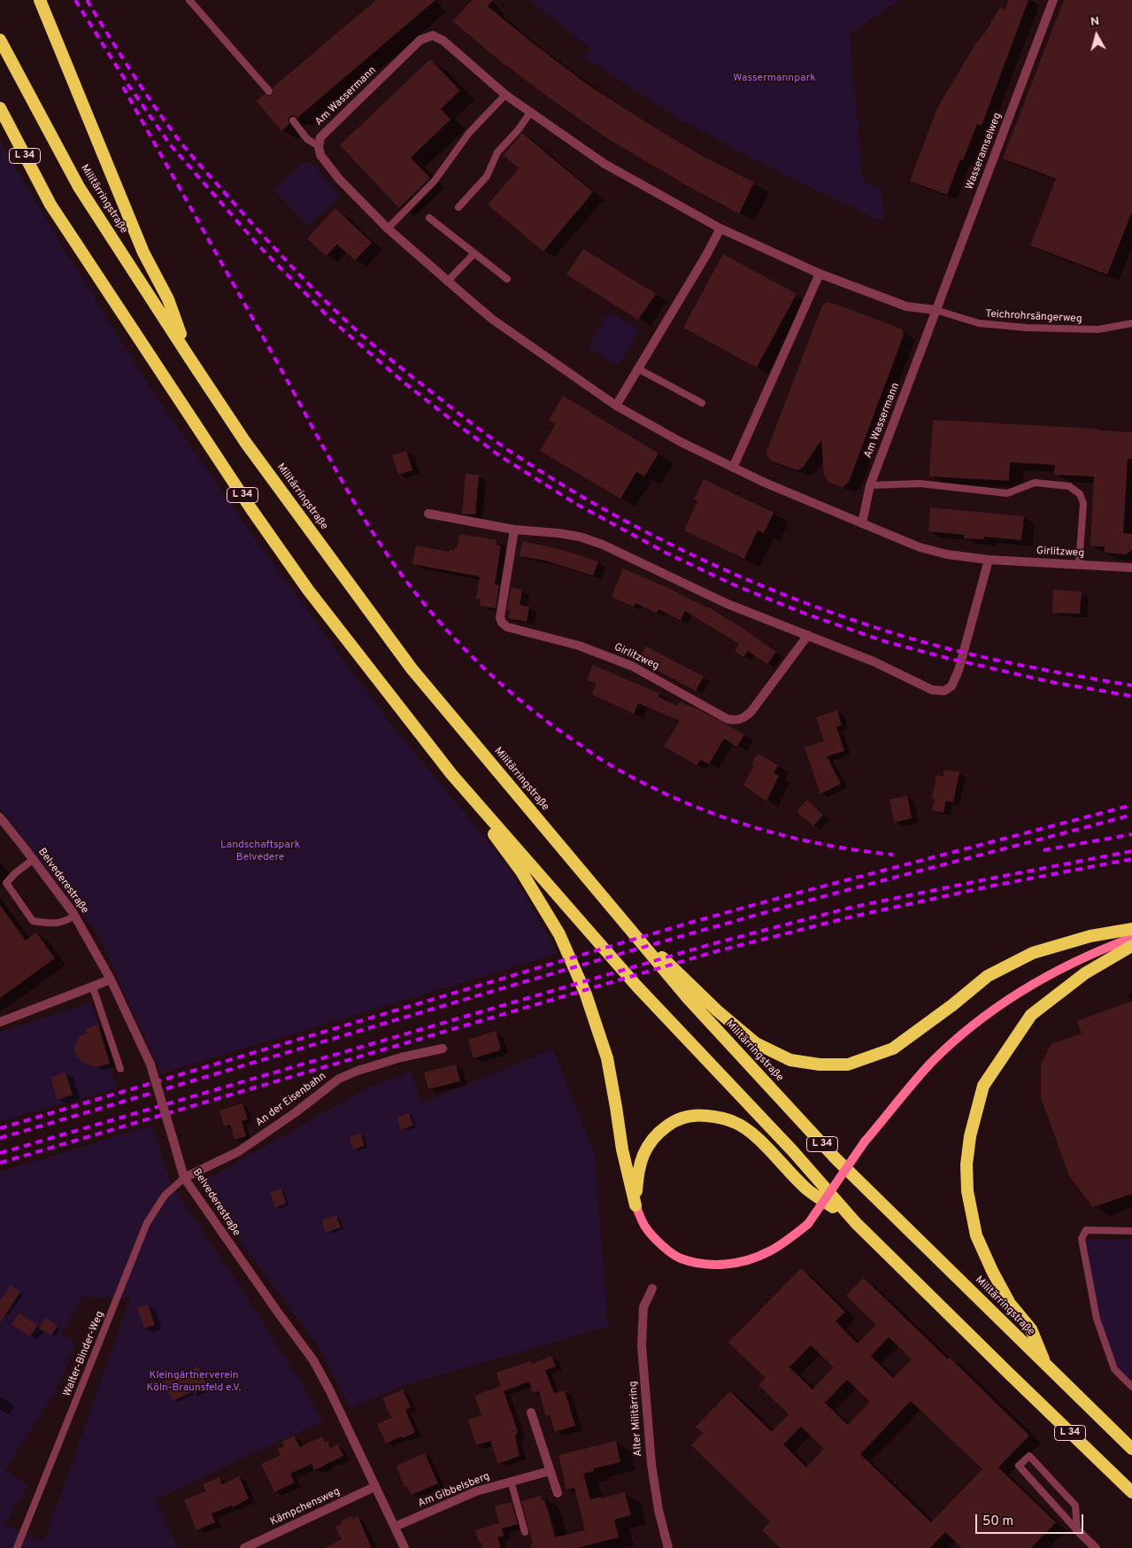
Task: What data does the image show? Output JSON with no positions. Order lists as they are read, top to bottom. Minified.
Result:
{"streets":{"highway":["L 34","Militärringstraße"],"street":["Am Wassermann","Wasseramselweg","Girlitzweg","Belvederestraße","An der Eisenbahn","Alter Militärring","Am Gibbelsberg","Kämpchensweg"],"lane":["Teichrohrsängerweg","Walter-Binder-Weg"]},"crossings":[["Am Wassermann","Wasseramselweg"],["Am Wassermann","Teichrohrsängerweg"],["Am Wassermann","Girlitzweg"],["Wasseramselweg","Teichrohrsängerweg"],["L 34","Militärringstraße"],["Belvederestraße","An der Eisenbahn"],["Belvederestraße","Walter-Binder-Weg"],["Belvederestraße","Am Gibbelsberg"],["Belvederestraße","Kämpchensweg"],["An der Eisenbahn","Walter-Binder-Weg"]],"parks":["Wassermannpark","Landschaftspark Belvedere","Kleingärtnerverein Köln-Braunsfeld e.V."],"scale_bar":"50 m","north":"top"}
